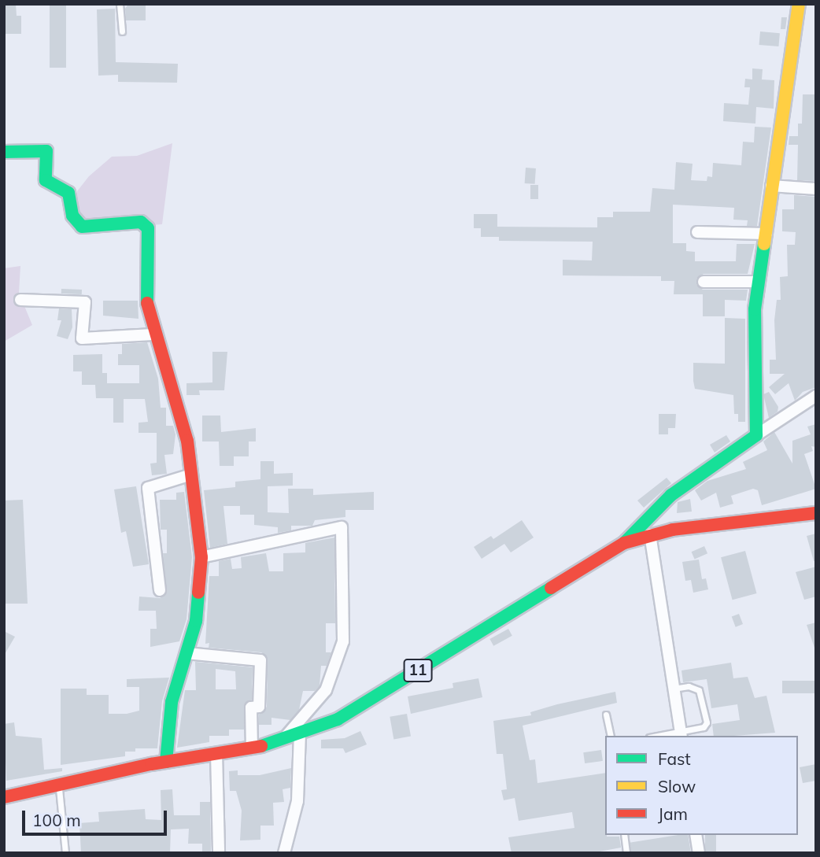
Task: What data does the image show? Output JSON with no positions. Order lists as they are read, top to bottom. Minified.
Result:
{"streets":{"main road":["11"]},"legend":["Fast","Slow","Jam"],"scale_bar":"100 m"}
